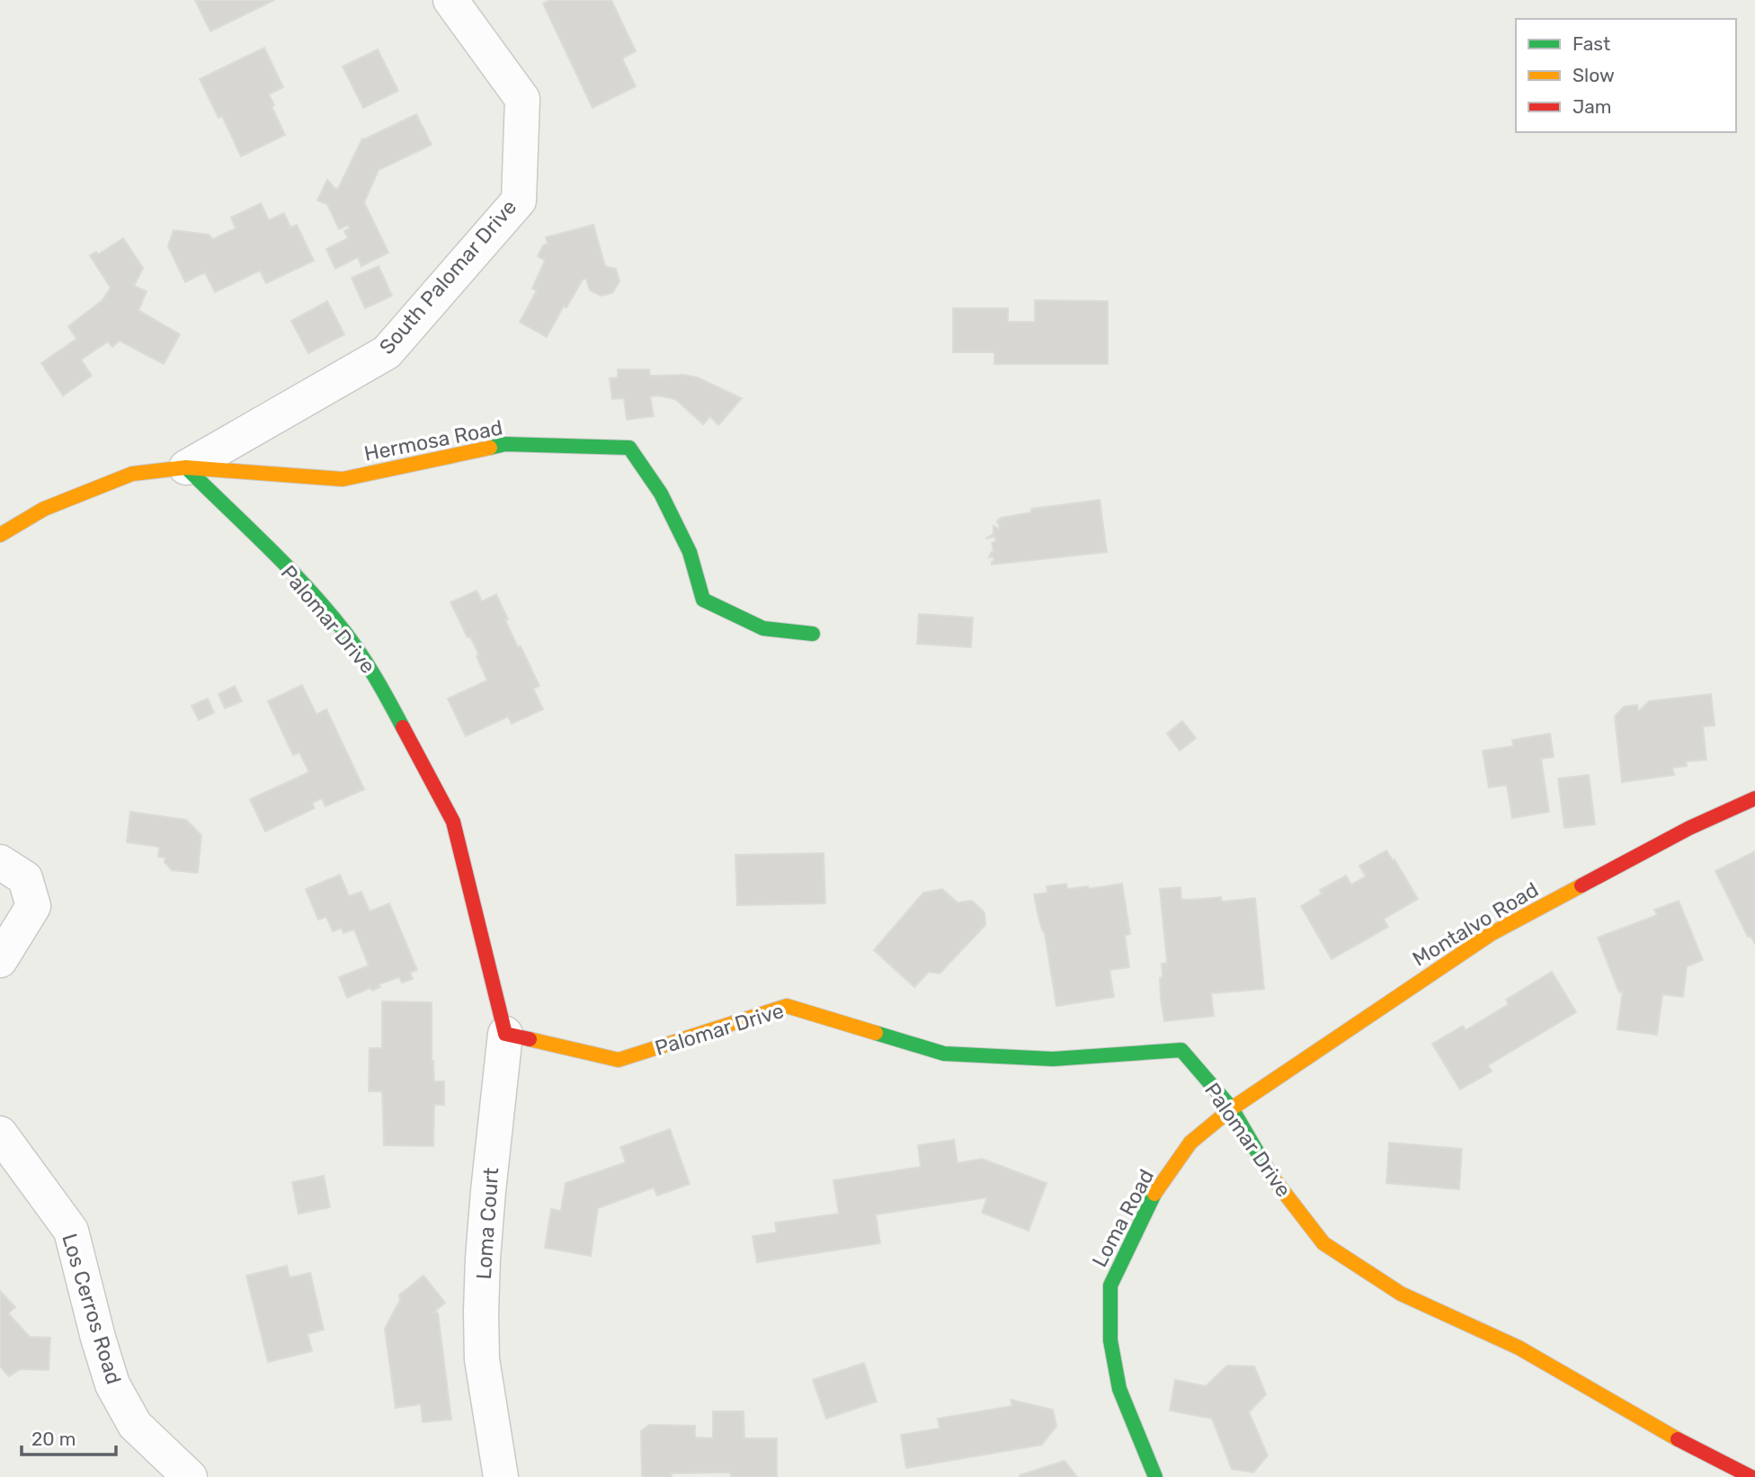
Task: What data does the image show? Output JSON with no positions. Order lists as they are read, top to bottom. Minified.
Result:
{"streets":{"street":["South Palomar Drive","Hermosa Road","Palomar Drive","Montalvo Road","Loma Road","Loma Court","Los Cerros Road"]},"crossings":[["South Palomar Drive","Hermosa Road"],["South Palomar Drive","Palomar Drive"],["Hermosa Road","Palomar Drive"],["Palomar Drive","Montalvo Road"],["Palomar Drive","Loma Road"],["Palomar Drive","Loma Court"],["Montalvo Road","Loma Road"]],"legend":["Fast","Slow","Jam"],"scale_bar":"20 m"}
